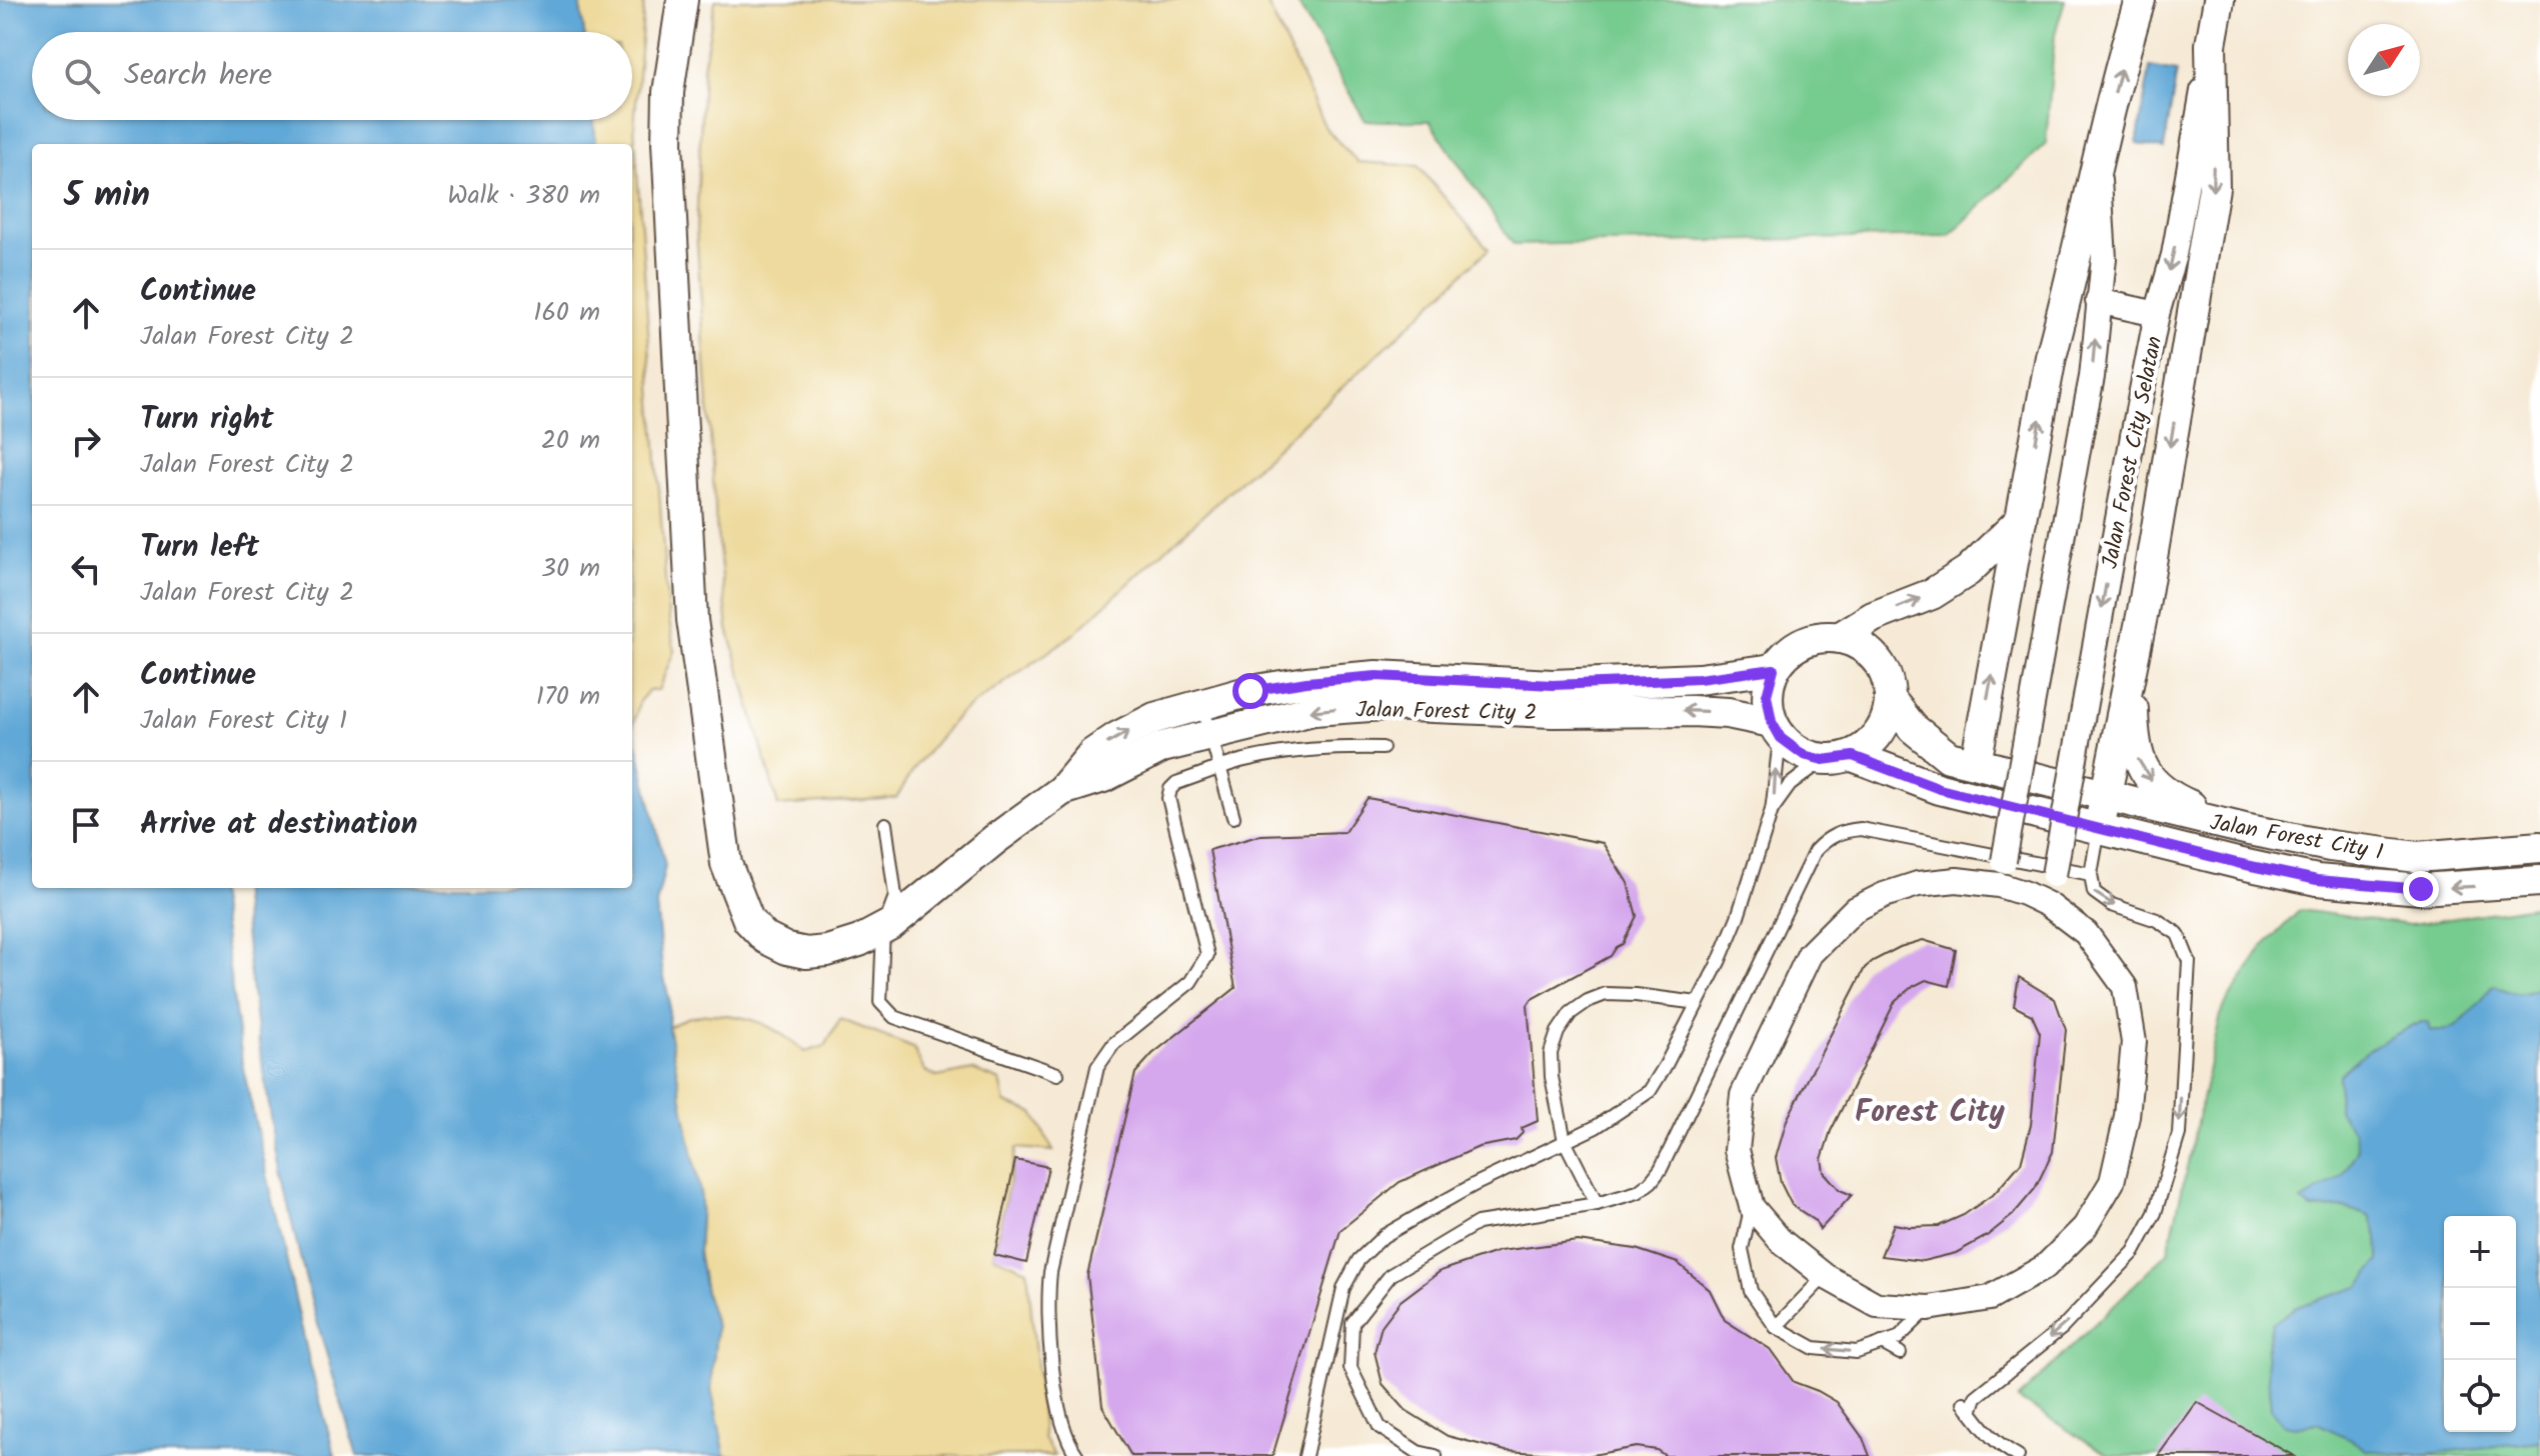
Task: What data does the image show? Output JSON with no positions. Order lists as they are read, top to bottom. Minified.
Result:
{"streets":{"street":["Jalan Forest City Selatan","Jalan Forest City 2","Jalan Forest City 1"]},"crossings":[["Jalan Forest City 2","Jalan Forest City 1"]],"districts":["Forest City"],"north":"top right","page":{"search":"Search here","heading":["5 min","Walk · 380 m"],"list":[["Continue","Jalan Forest City 2","160 m"],["Turn right","Jalan Forest City 2","20 m"],["Turn left","Jalan Forest City 2","30 m"],["Continue","Jalan Forest City 1","170 m"],"Arrive at destination"],"map_buttons":["+","−"]}}
